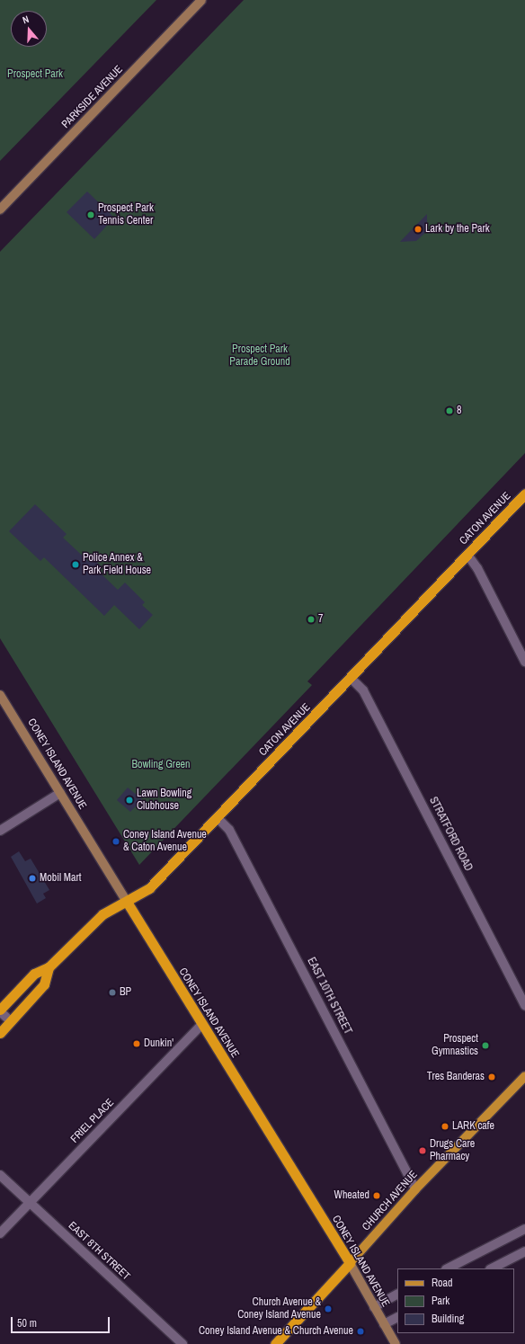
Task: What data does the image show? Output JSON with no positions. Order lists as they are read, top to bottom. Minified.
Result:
{"streets":{"highway":["CATON AVENUE","CONEY ISLAND AVENUE","CHURCH AVENUE"],"main road":["PARKSIDE AVENUE"],"street":["STRATFORD ROAD","EAST 10TH STREET","FRIEL PLACE","EAST 8TH STREET"]},"crossings":[["CATON AVENUE","CONEY ISLAND AVENUE"],["CATON AVENUE","STRATFORD ROAD"],["CATON AVENUE","EAST 10TH STREET"],["CONEY ISLAND AVENUE","FRIEL PLACE"],["CONEY ISLAND AVENUE","CHURCH AVENUE"],["EAST 10TH STREET","CHURCH AVENUE"],["FRIEL PLACE","EAST 8TH STREET"]],"parks":["Prospect Park","Prospect Park Parade Ground","Bowling Green"],"places":["Prospect Park Tennis Center","Lark by the Park","8","Police Annex & Park Field House","7","Lawn Bowling Clubhouse","Coney Island Avenue & Caton Avenue","Mobil Mart","BP","Dunkin'","Prospect Gymnastics","Tres Banderas","LARK cafe","Drugs Care Pharmacy","Wheated","Church Avenue & Coney Island Avenue","Coney Island Avenue & Church Avenue"],"legend":["Road","Park","Building"],"scale_bar":"50 m","north":"top"}
